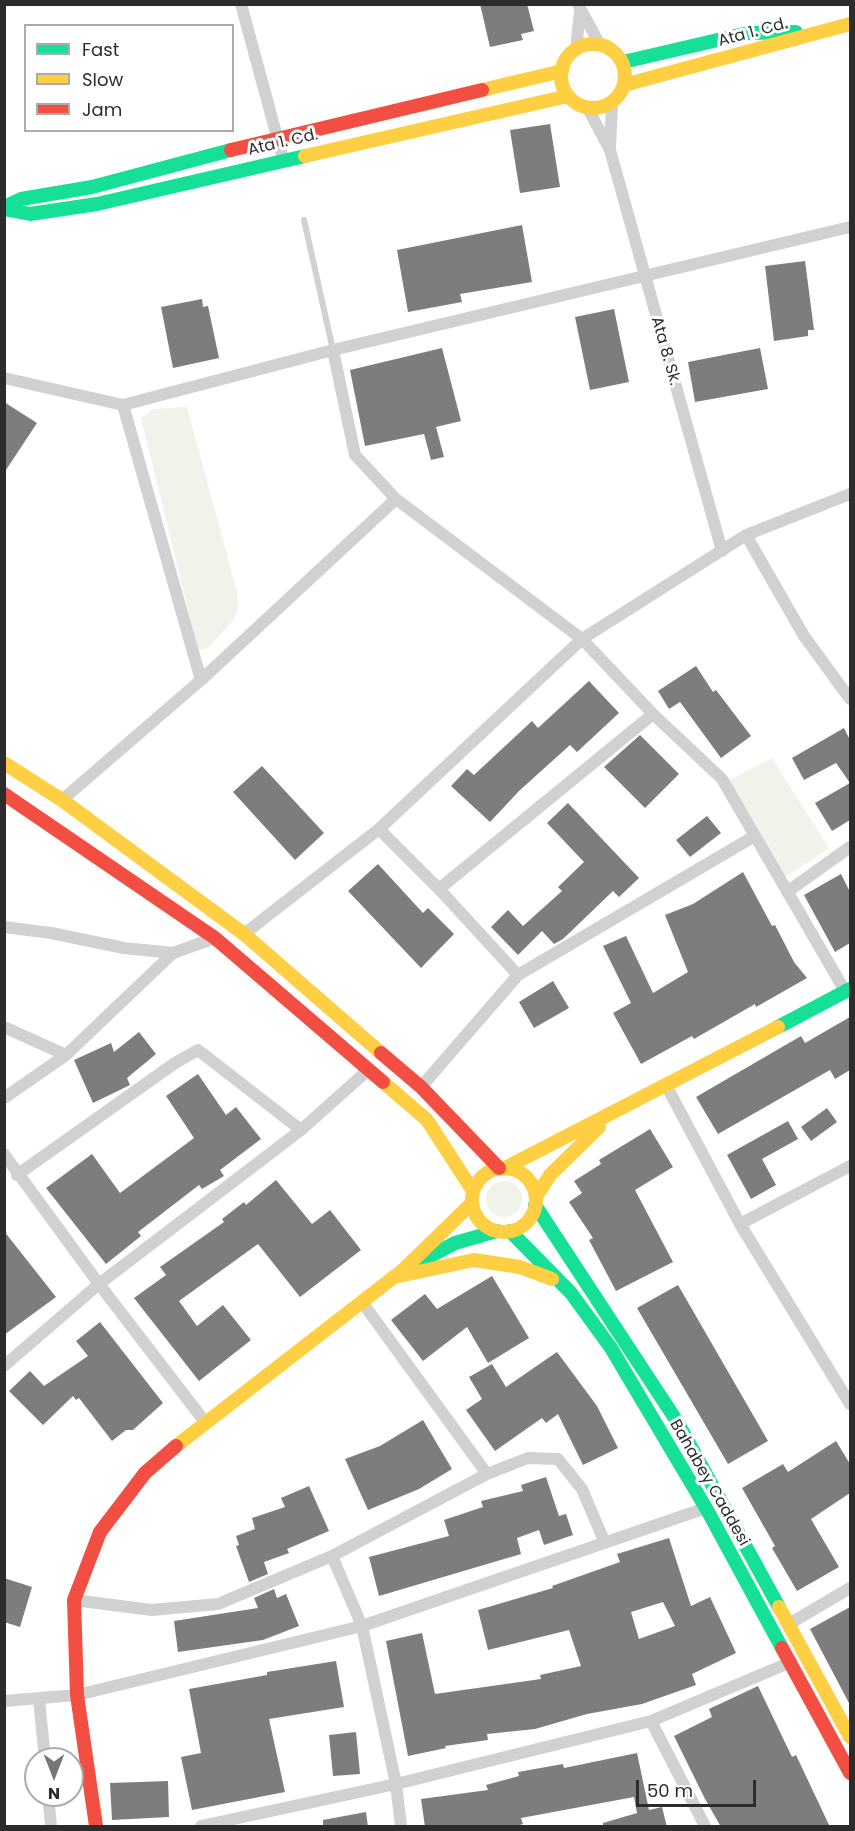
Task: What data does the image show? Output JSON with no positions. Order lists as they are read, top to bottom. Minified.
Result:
{"streets":{"street":["Ata 1. Cd.","Ata 8. Sk.","Bahabey Caddesi"]},"legend":["Fast","Slow","Jam"],"scale_bar":"50 m","north":"bottom"}
